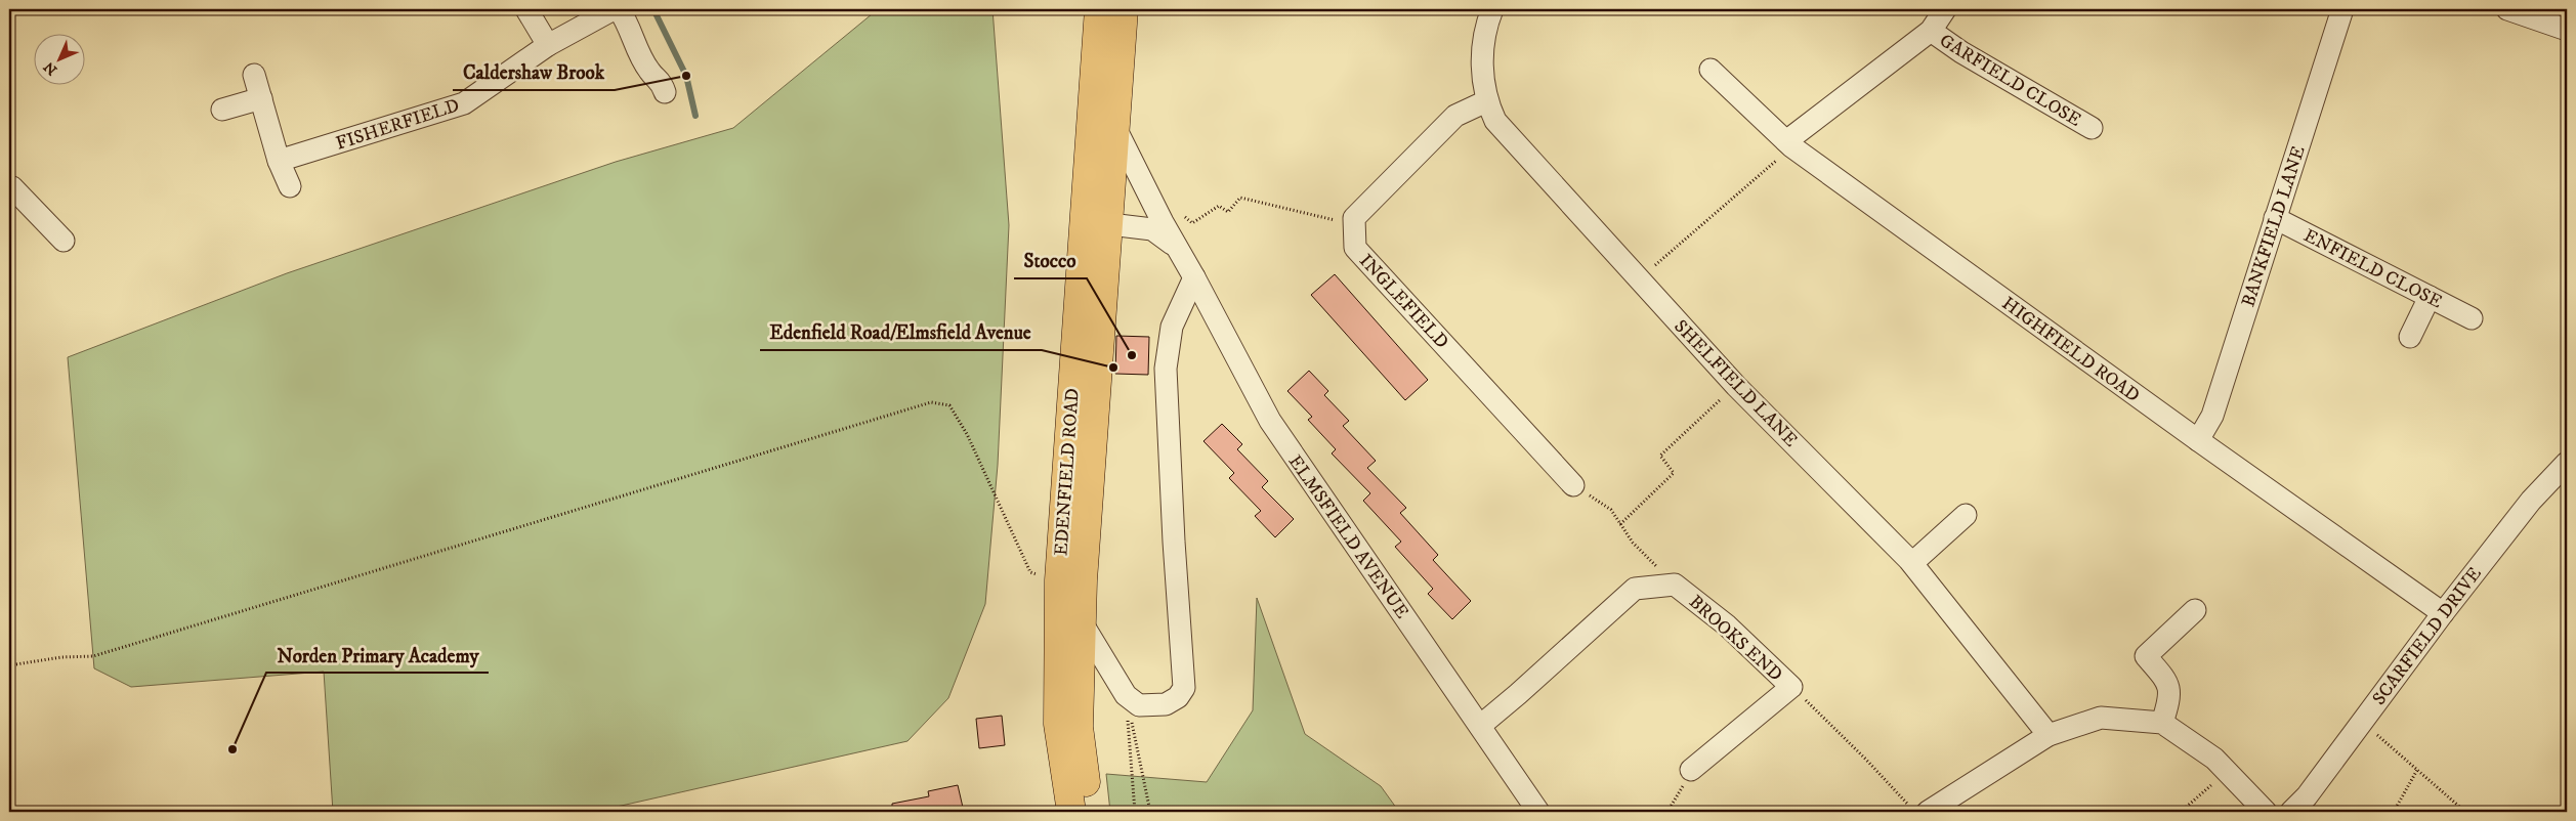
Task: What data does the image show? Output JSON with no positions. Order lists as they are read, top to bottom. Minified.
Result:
{"streets":{"main road":["EDENFIELD ROAD"],"street":["GARFIELD CLOSE","FISHERFIELD","BANKFIELD LANE","ENFIELD CLOSE","INGLEFIELD","HIGHFIELD ROAD","SHELFIELD LANE","ELMSFIELD AVENUE","SCARFIELD DRIVE","BROOKS END"]},"crossings":[["BANKFIELD LANE","ENFIELD CLOSE"],["BANKFIELD LANE","HIGHFIELD ROAD"],["HIGHFIELD ROAD","SCARFIELD DRIVE"],["EDENFIELD ROAD","ELMSFIELD AVENUE"],["ELMSFIELD AVENUE","BROOKS END"]],"places":["Caldershaw Brook","Stocco","Edenfield Road/Elmsfield Avenue","Norden Primary Academy"],"north":"bottom left"}
